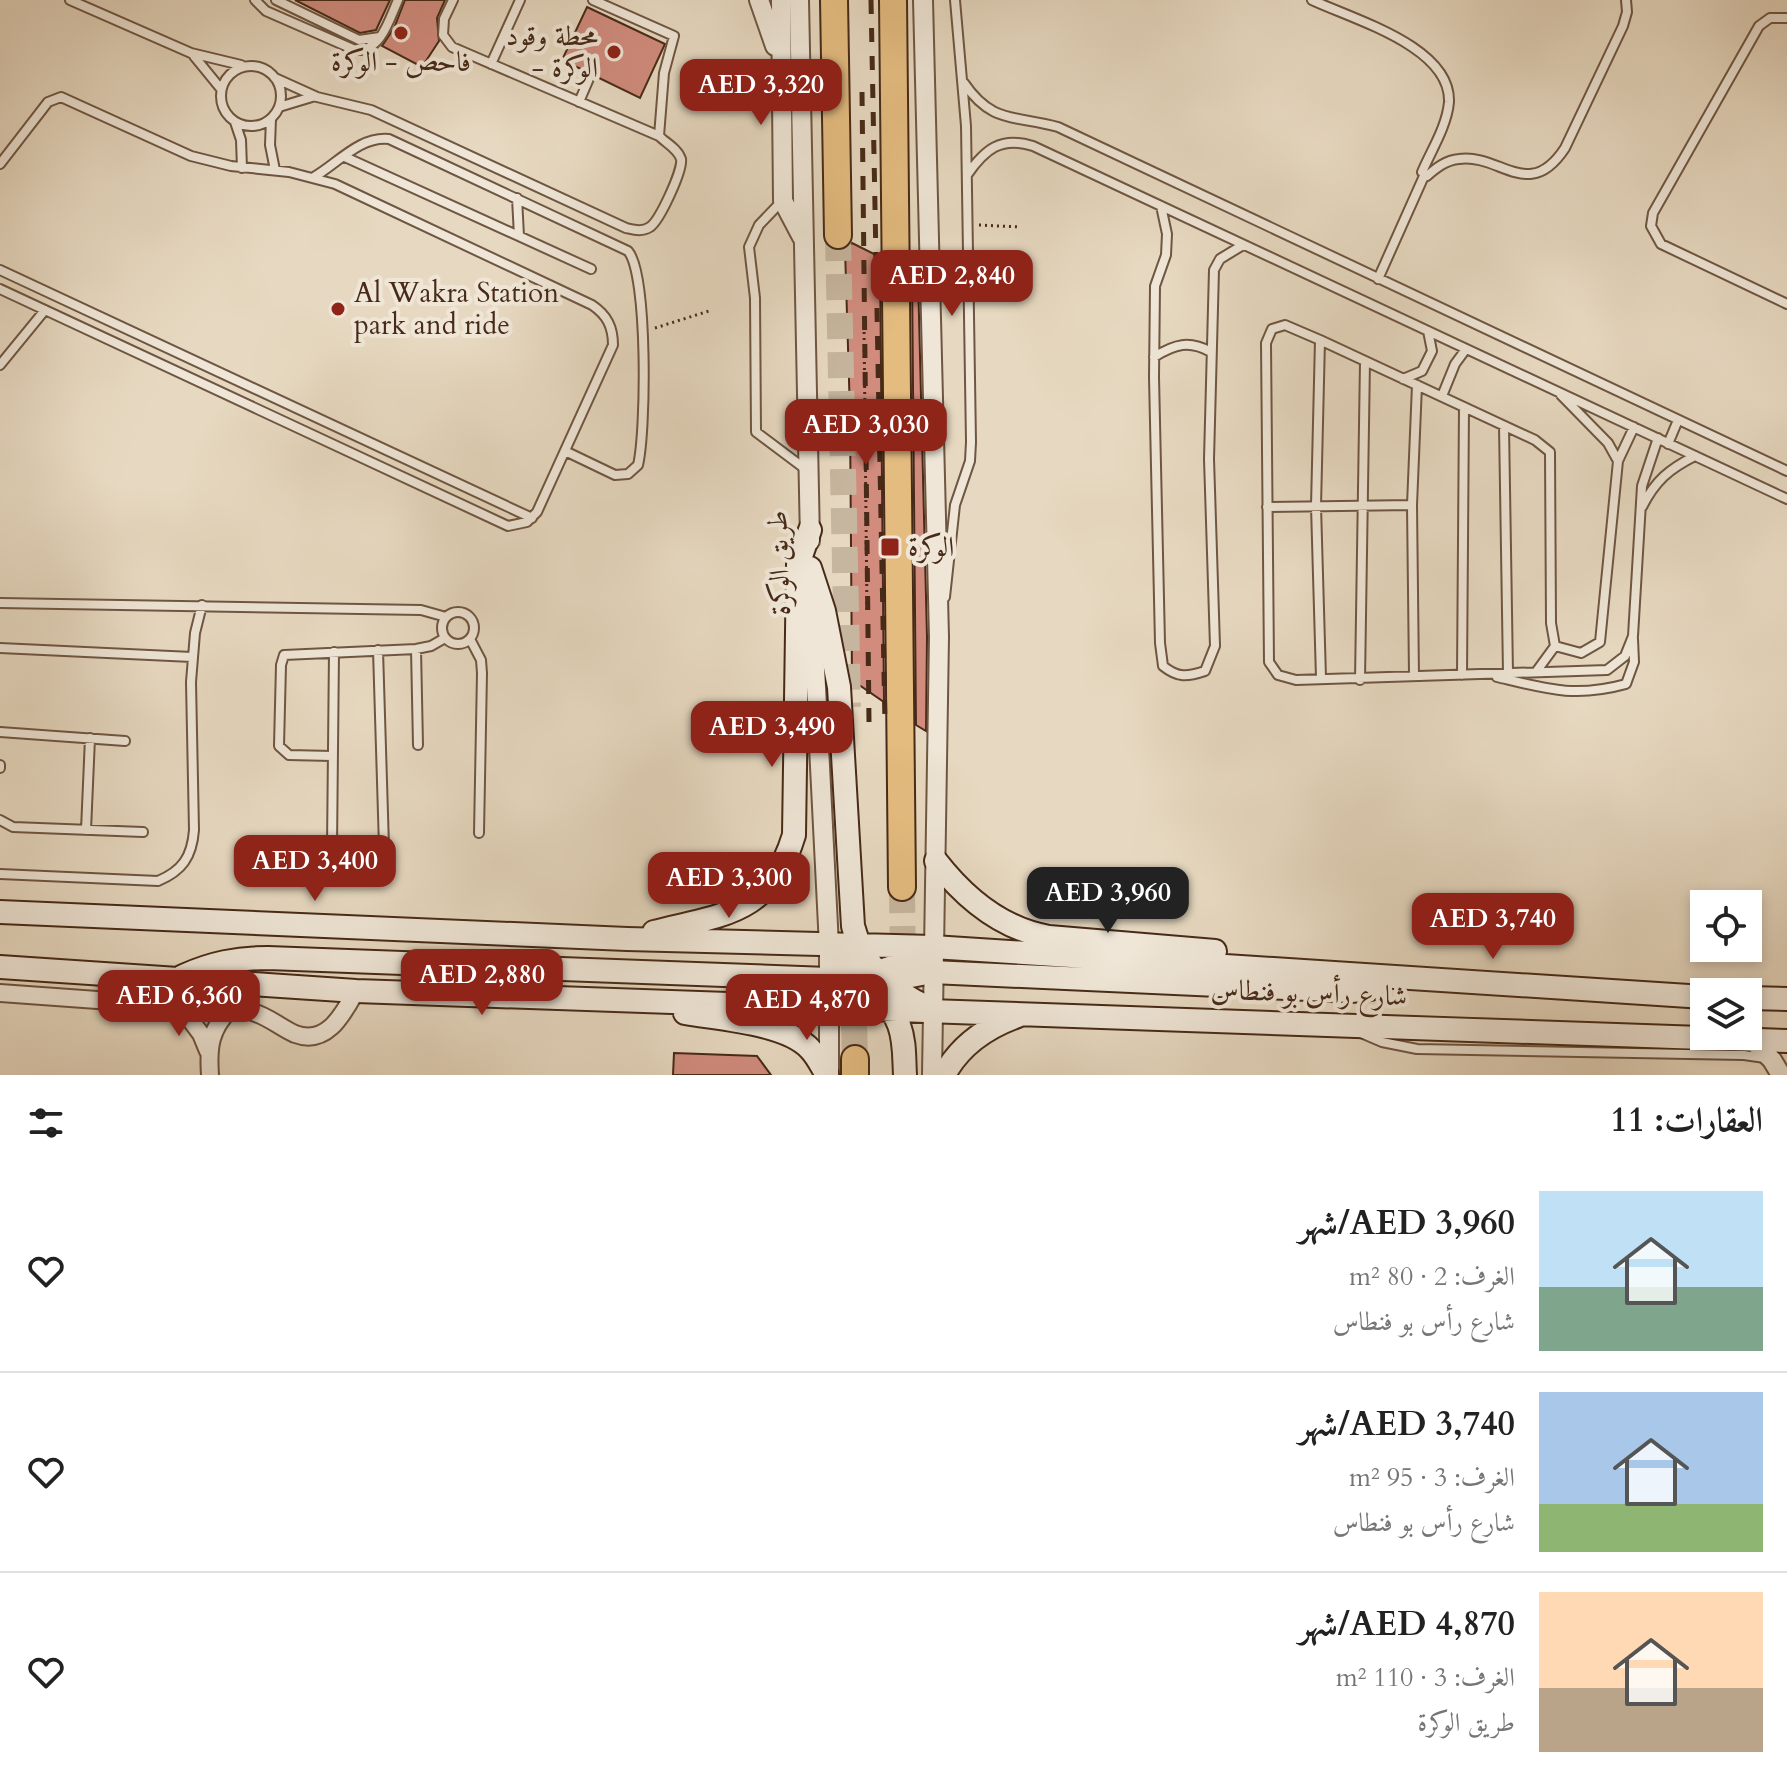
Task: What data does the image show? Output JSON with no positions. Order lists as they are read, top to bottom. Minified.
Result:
{"streets":{"main road":["شارع رأس بو فنطاس"],"street":["طريق الوكرة"]},"crossings":[["طريق الوكرة","شارع رأس بو فنطاس"]],"places":{"other":["فاحص - الوكرة","محطة وقود - الوكرة","Al Wakra Station park and ride"],"transit":["الوكرة"]},"page":{"price":["AED 3,320","AED 2,840","AED 3,030","AED 3,490","AED 3,400","AED 3,300","AED 3,960","AED 3,740","AED 2,880","AED 6,360","AED 4,870"],"heading":"العقارات: 11","list":[{"name":"AED 3,960/شهر","note":"الغرف: 2 · 80 m² · شارع رأس بو فنطاس"},{"name":"AED 3,740/شهر","note":"الغرف: 3 · 95 m² · شارع رأس بو فنطاس"},{"name":"AED 4,870/شهر","note":"الغرف: 3 · 110 m² · طريق الوكرة"}]}}
